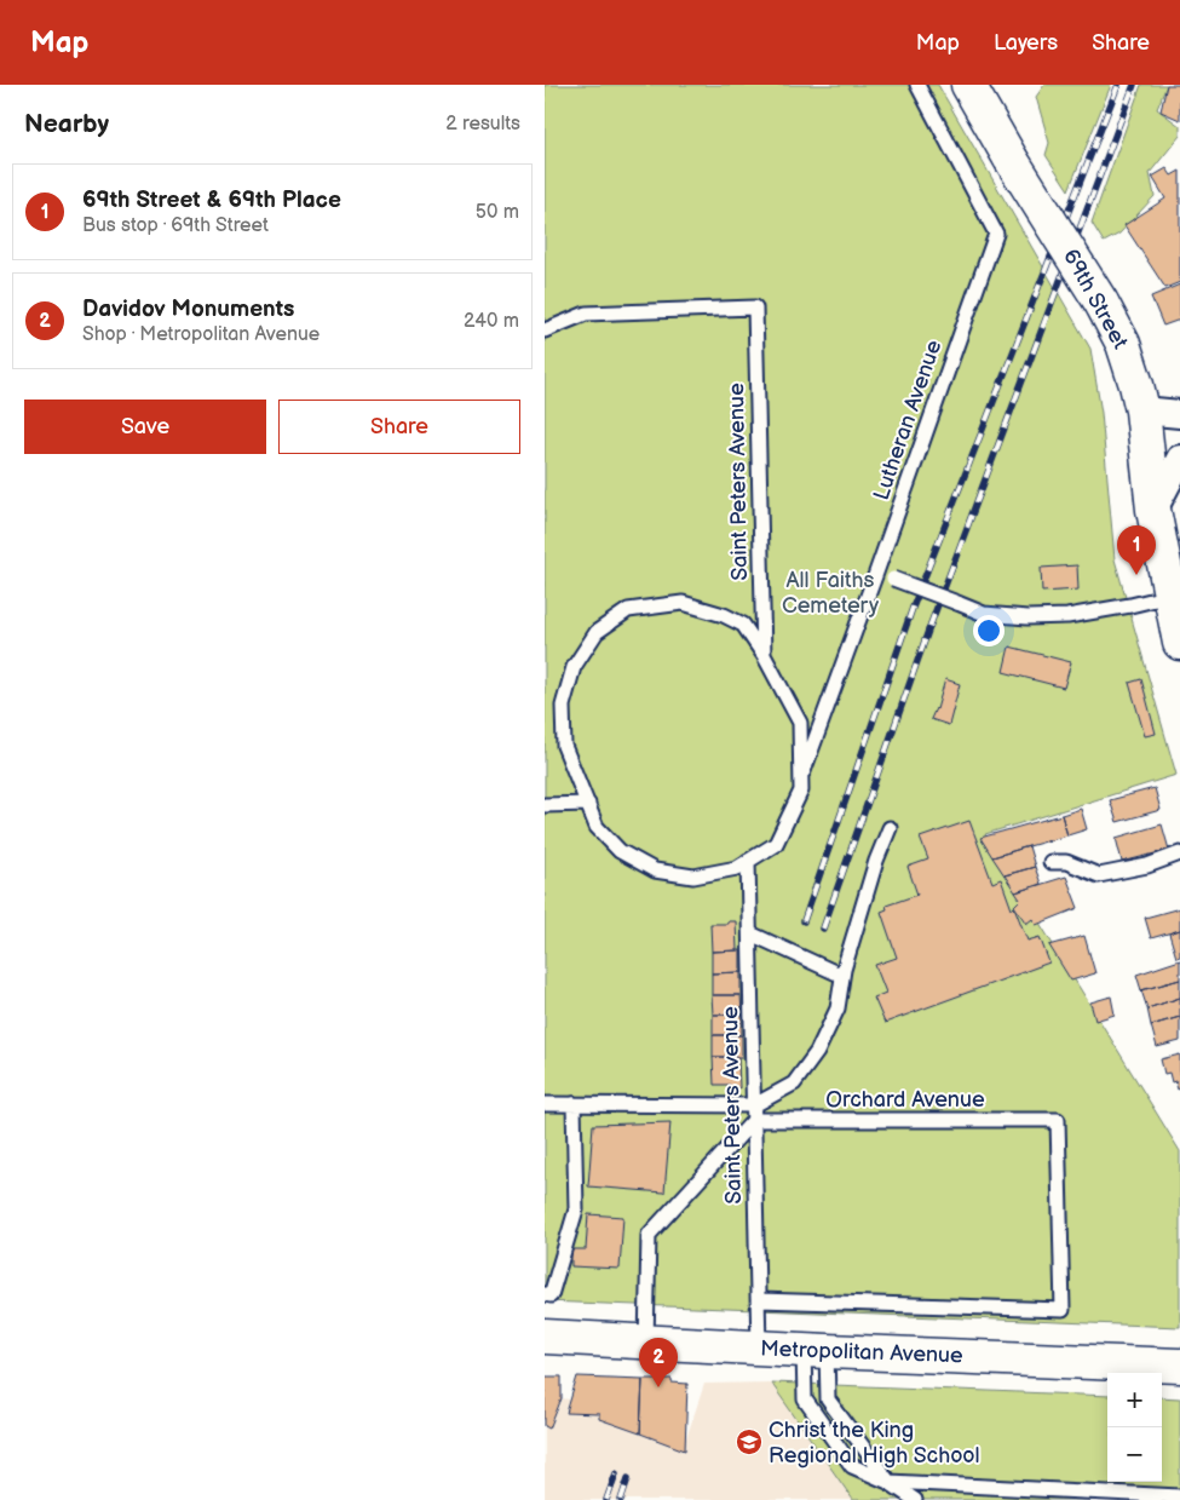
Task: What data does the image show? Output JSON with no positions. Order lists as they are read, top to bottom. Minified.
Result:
{"streets":{"main road":["69th Street","Metropolitan Avenue"],"lane":["Lutheran Avenue","Saint Peters Avenue","Orchard Avenue"]},"crossings":[["Saint Peters Avenue","Orchard Avenue"],["Saint Peters Avenue","Metropolitan Avenue"]],"parks":["All Faiths Cemetery"],"places":{"school or university":["Christ the King Regional High School"]},"page":{"header":"Map","nav":["Map","Layers","Share"],"heading":["Nearby","2 results"],"list":[{"mark":"1","name":"69th Street & 69th Place","note":"Bus stop · 69th Street","value":"50 m"},{"mark":"2","name":"Davidov Monuments","note":"Shop · Metropolitan Avenue","value":"240 m"}],"buttons":["Save","Share"],"pins":["1","2"],"map_buttons":["+","−"]}}
